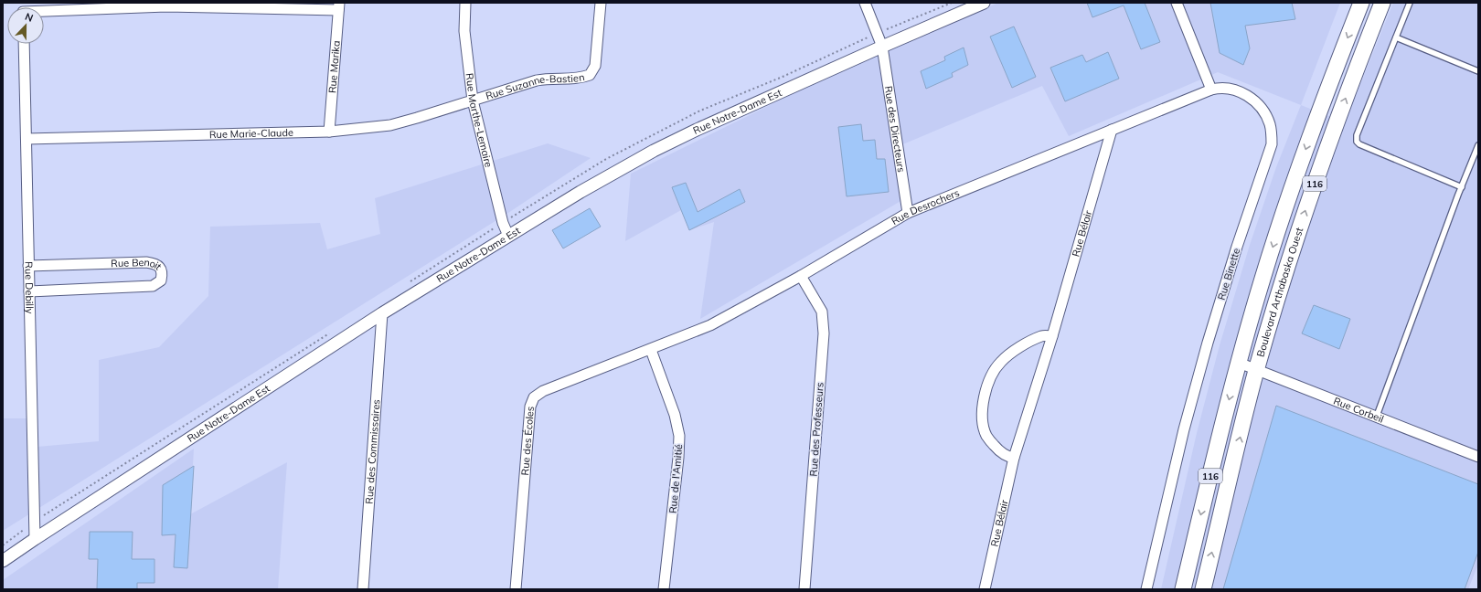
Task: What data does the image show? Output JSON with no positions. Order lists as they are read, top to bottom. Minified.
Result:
{"streets":{"main road":["116","Boulevard Arthabaska Ouest"],"street":["Rue Marika","Rue Suzanne-Bastien","Rue Notre-Dame Est","Rue Marthe-Lemaire","Rue des Directeurs","Rue Marie-Claude","Rue Desrochers","Rue Bélair","Rue Benoit","Rue Binette","Rue Debilly","Rue Corbeil","Rue des Professeurs","Rue des Écoles","Rue des Commissaires","Rue de l'Amitié"]},"crossings":[["Rue Marika","Rue Marie-Claude"],["Rue Suzanne-Bastien","Rue Marthe-Lemaire"],["Rue Suzanne-Bastien","Rue Marie-Claude"],["Rue Notre-Dame Est","Rue Marthe-Lemaire"],["Rue Notre-Dame Est","Rue des Directeurs"],["Rue Notre-Dame Est","Rue Debilly"],["Rue Notre-Dame Est","Rue des Commissaires"],["Rue Marthe-Lemaire","Rue Marie-Claude"],["Rue des Directeurs","Rue Desrochers"],["Rue Marie-Claude","Rue Debilly"],["Rue Desrochers","Rue Bélair"],["Rue Desrochers","Rue Binette"],["Rue Desrochers","Rue des Professeurs"],["Rue Desrochers","Rue des Écoles"],["Rue Desrochers","Rue de l'Amitié"],["Rue Benoit","Rue Debilly"],["Boulevard Arthabaska Ouest","Rue Corbeil"],["Rue des Écoles","Rue de l'Amitié"]],"north":"top"}
